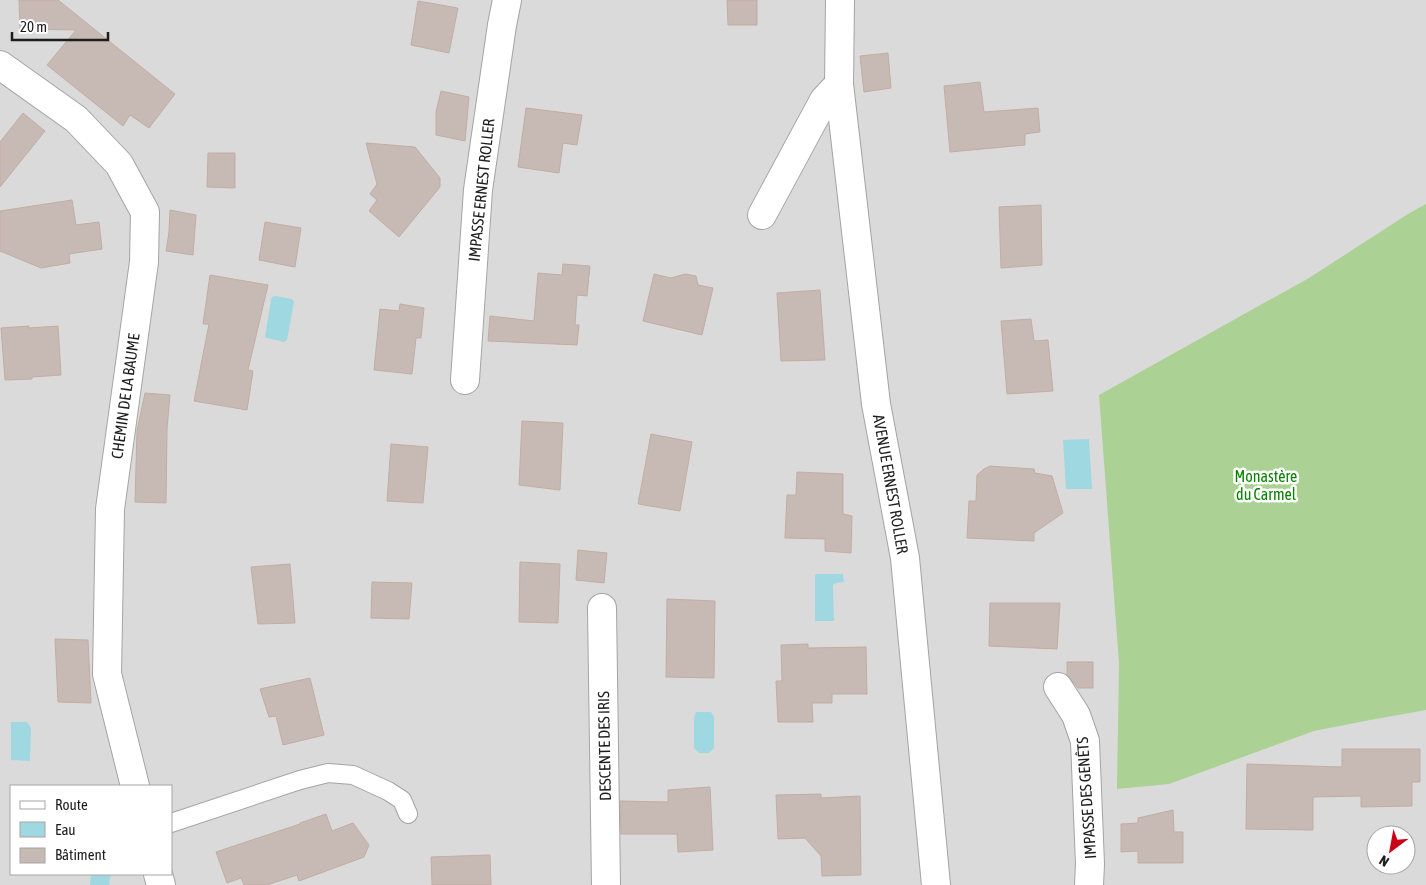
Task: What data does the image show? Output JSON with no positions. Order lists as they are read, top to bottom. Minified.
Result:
{"streets":{"street":["IMPASSE ERNEST ROLLER","CHEMIN DE LA BAUME","AVENUE ERNEST ROLLER","DESCENTE DES IRIS","IMPASSE DES GENÊTS"]},"parks":["Monastère du Carmel"],"legend":["Route","Eau","Bâtiment"],"scale_bar":"20 m","north":"bottom left"}
